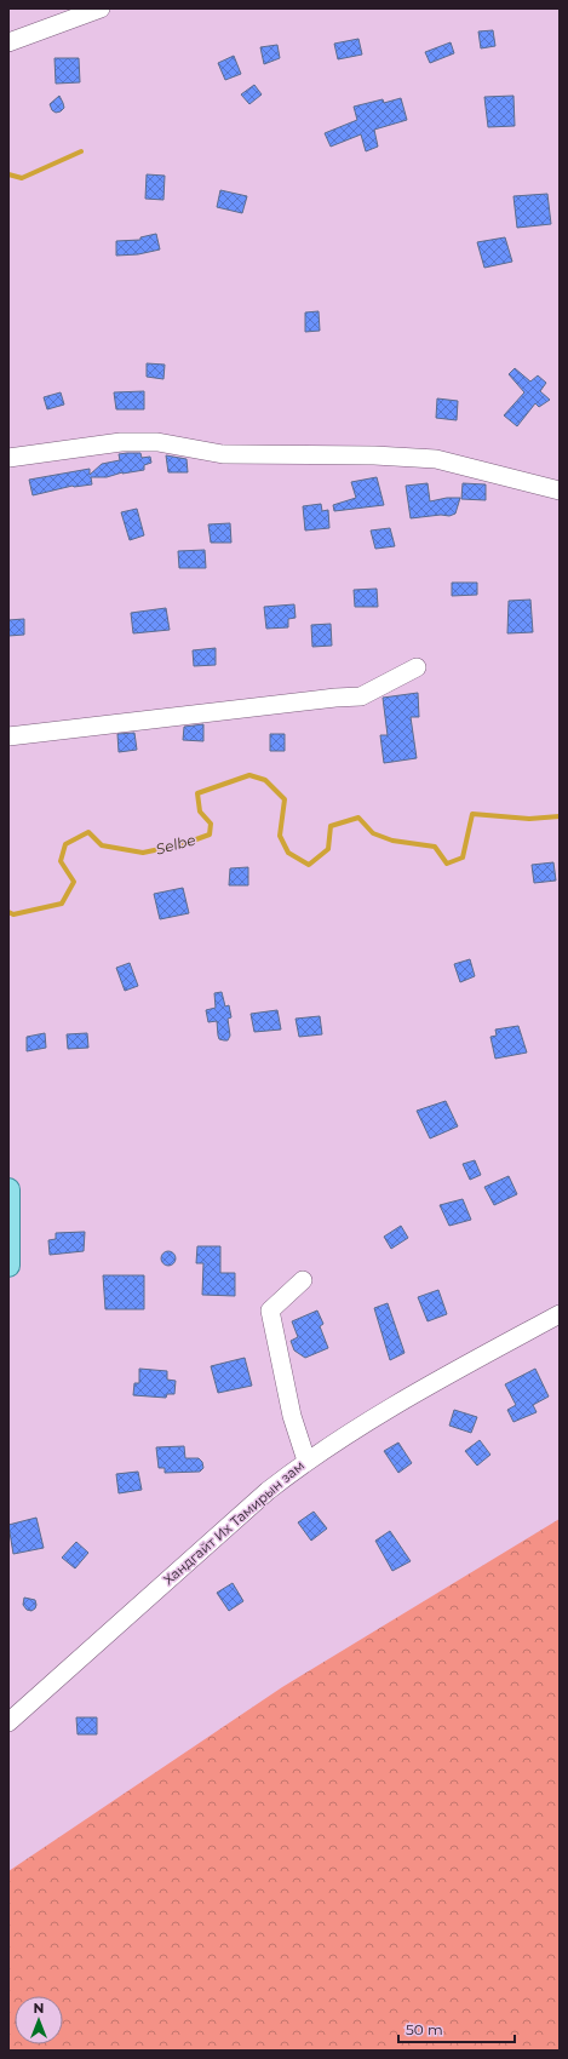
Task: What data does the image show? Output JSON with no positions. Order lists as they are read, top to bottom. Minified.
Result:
{"streets":{"street":["Хандгайт Их Тамирын зам"]},"water":["Selbe"],"scale_bar":"50 m","north":"top"}
